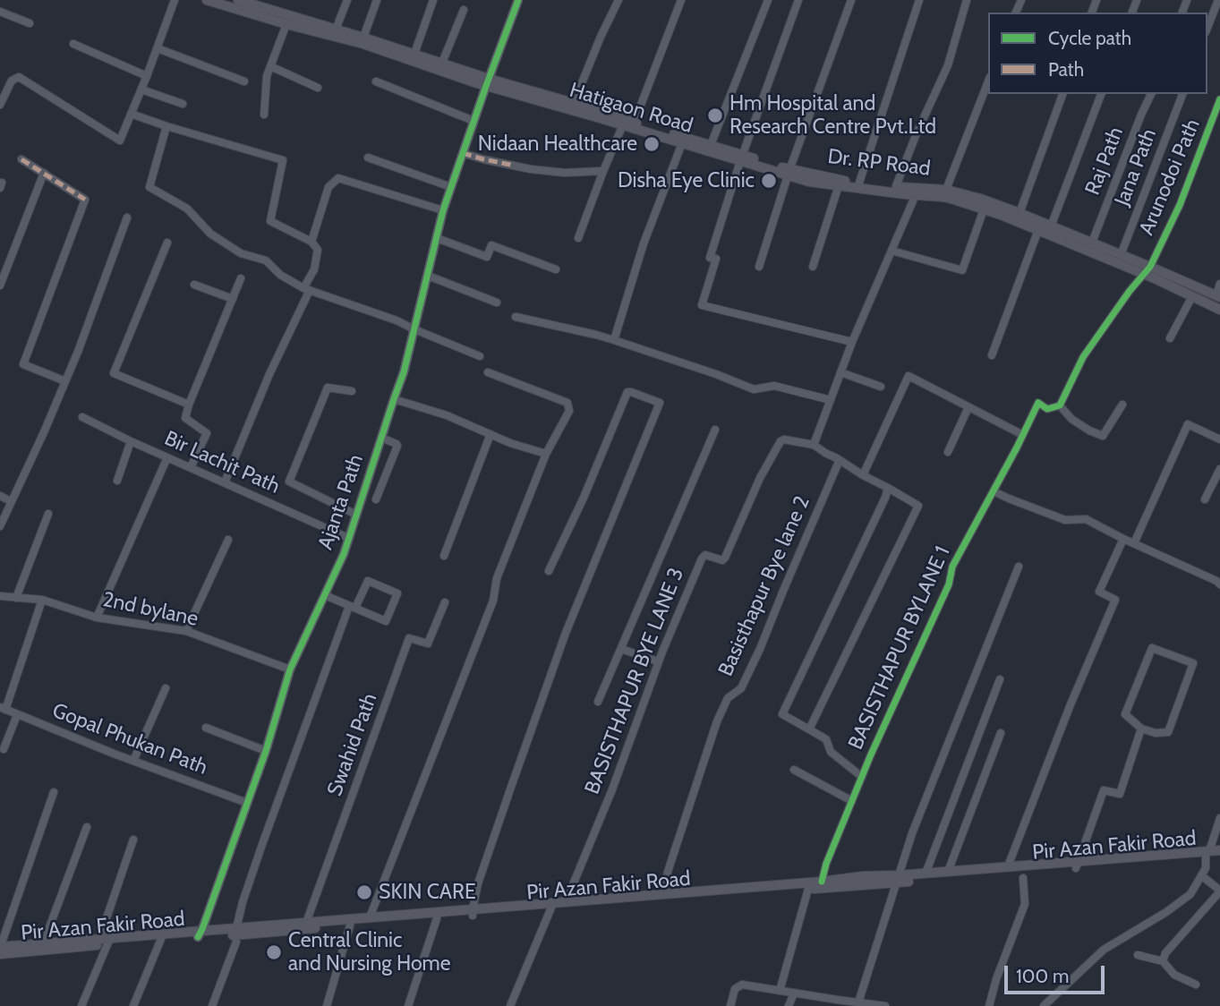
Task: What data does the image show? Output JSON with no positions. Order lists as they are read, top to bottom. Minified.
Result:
{"streets":{"main road":["Hatigaon Road","Dr. RP Road","Pir Azan Fakir Road"],"street":["Raj Path","Jana Path","Arunodoi Path","Bir Lachit Path","Ajanta Path","Basisthapur Bye lane 2","2nd bylane","BASISTHAPUR BYLANE 1","BASISTHAPUR BYE LANE 3","Gopal Phukan Path","Swahid Path"]},"crossings":[["Hatigaon Road","Dr. RP Road"],["Hatigaon Road","Ajanta Path"],["Raj Path","Dr. RP Road"],["Dr. RP Road","Jana Path"],["Dr. RP Road","Arunodoi Path"],["Dr. RP Road","Ajanta Path"],["Bir Lachit Path","Ajanta Path"],["Ajanta Path","2nd bylane"],["Ajanta Path","Gopal Phukan Path"],["Ajanta Path","Pir Azan Fakir Road"],["Basisthapur Bye lane 2","Pir Azan Fakir Road"],["BASISTHAPUR BYLANE 1","Pir Azan Fakir Road"],["BASISTHAPUR BYE LANE 3","Pir Azan Fakir Road"],["Swahid Path","Pir Azan Fakir Road"]],"places":["Hm Hospital and Research Centre Pvt.Ltd","Nidaan Healthcare","Disha Eye Clinic","SKIN CARE","Central Clinic and Nursing Home"],"legend":["Cycle path","Path"],"scale_bar":"100 m"}
